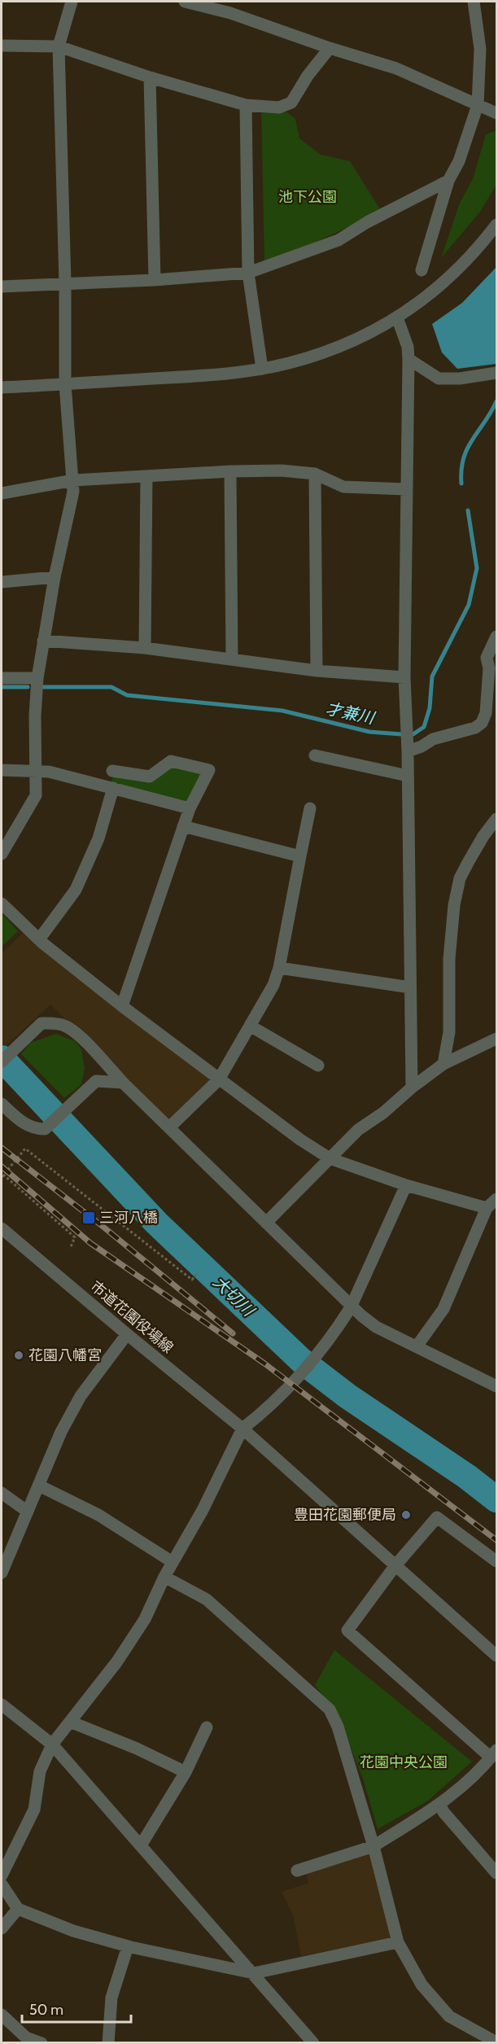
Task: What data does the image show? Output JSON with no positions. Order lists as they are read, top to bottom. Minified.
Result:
{"streets":{"street":["市道花園役場線"]},"water":["才兼川","大切川"],"parks":["池下公園","花園中央公園"],"places":{"transit":["三河八橋"],"other":["花園八幡宮","豊田花園郵便局"]},"scale_bar":"50 m"}
